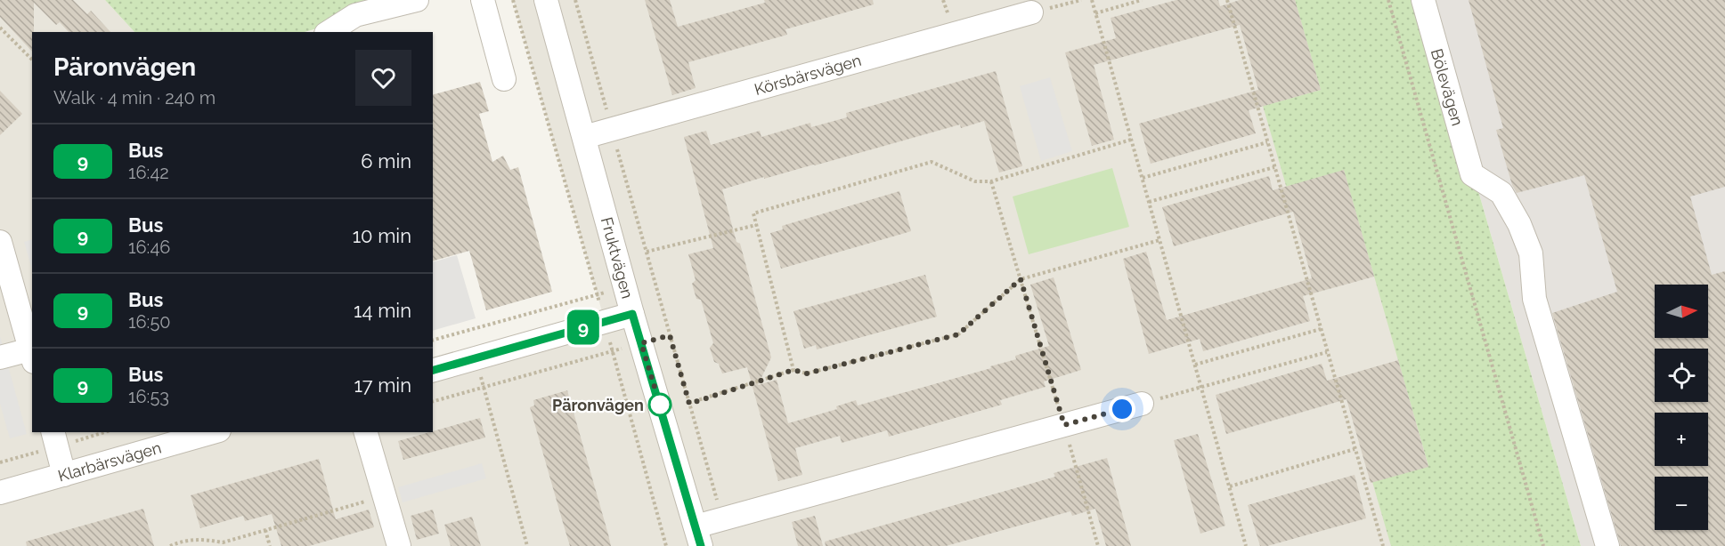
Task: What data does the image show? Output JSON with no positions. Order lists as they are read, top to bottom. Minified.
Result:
{"streets":{"street":["Körsbärsvägen","Bölevägen","Fruktvägen","Klarbärsvägen"]},"crossings":[["Körsbärsvägen","Fruktvägen"]],"places":["Päronvägen"],"lines":["bus line 9"],"north":"right","page":{"on_map":"9","heading":["Päronvägen","Walk · 4 min · 240 m"],"list":[{"mark":"9","name":"Bus","note":"16:42","value":"6 min"},{"mark":"9","name":"Bus","note":"16:46","value":"10 min"},{"mark":"9","name":"Bus","note":"16:50","value":"14 min"},{"mark":"9","name":"Bus","note":"16:53","value":"17 min"}],"map_buttons":["+","−"]}}
